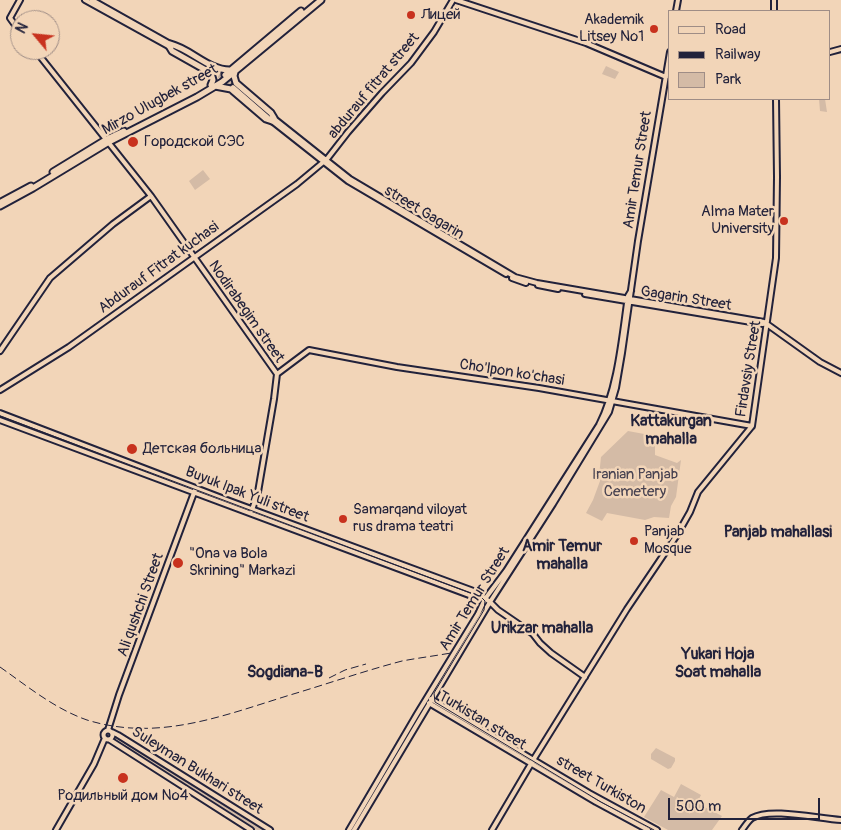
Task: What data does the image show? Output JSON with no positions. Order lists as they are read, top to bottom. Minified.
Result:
{"streets":{"main road":["abdurauf fitrat street","Mirzo Ulugbek street","Amir Temur Street","street Gagarin","Abdurauf Fitrat kuchasi","Nodirabegim street","Firdavsiy Street","Cho'lpon ko'chasi","Buyuk Ipak Yuli street","Ali qushchi Street","Turkistan street","Suleyman Bukhari street","street Turkiston"]},"crossings":[["abdurauf fitrat street","street Gagarin"],["abdurauf fitrat street","Abdurauf Fitrat kuchasi"],["Mirzo Ulugbek street","Nodirabegim street"],["Amir Temur Street","street Gagarin"],["Amir Temur Street","Cho'lpon ko'chasi"],["Amir Temur Street","Buyuk Ipak Yuli street"],["Amir Temur Street","Turkistan street"],["street Gagarin","Abdurauf Fitrat kuchasi"],["street Gagarin","Firdavsiy Street"],["Abdurauf Fitrat kuchasi","Nodirabegim street"],["Nodirabegim street","Cho'lpon ko'chasi"],["Firdavsiy Street","Cho'lpon ko'chasi"],["Firdavsiy Street","Buyuk Ipak Yuli street"],["Firdavsiy Street","Turkistan street"],["Buyuk Ipak Yuli street","Ali qushchi Street"],["Ali qushchi Street","Suleyman Bukhari street"],["Turkistan street","street Turkiston"]],"districts":["Kattakurgan mahalla","Panjab mahallasi","Amir Temur mahalla","Urikzar mahalla","Yukari Hoja Soat mahalla","Sogdiana-B"],"parks":["Iranian Panjab Cemetery"],"places":["Лицей","Akademik Litsey №1","Городской СЭС","Alma Mater University","Детская больница","Samarqand viloyat rus drama teatri","Panjab Mosque","\"Ona va Bola Skrining\" Markazi","Родильный дом №4"],"legend":["Road","Railway","Park"],"scale_bar":"500 m","north":"top left"}
